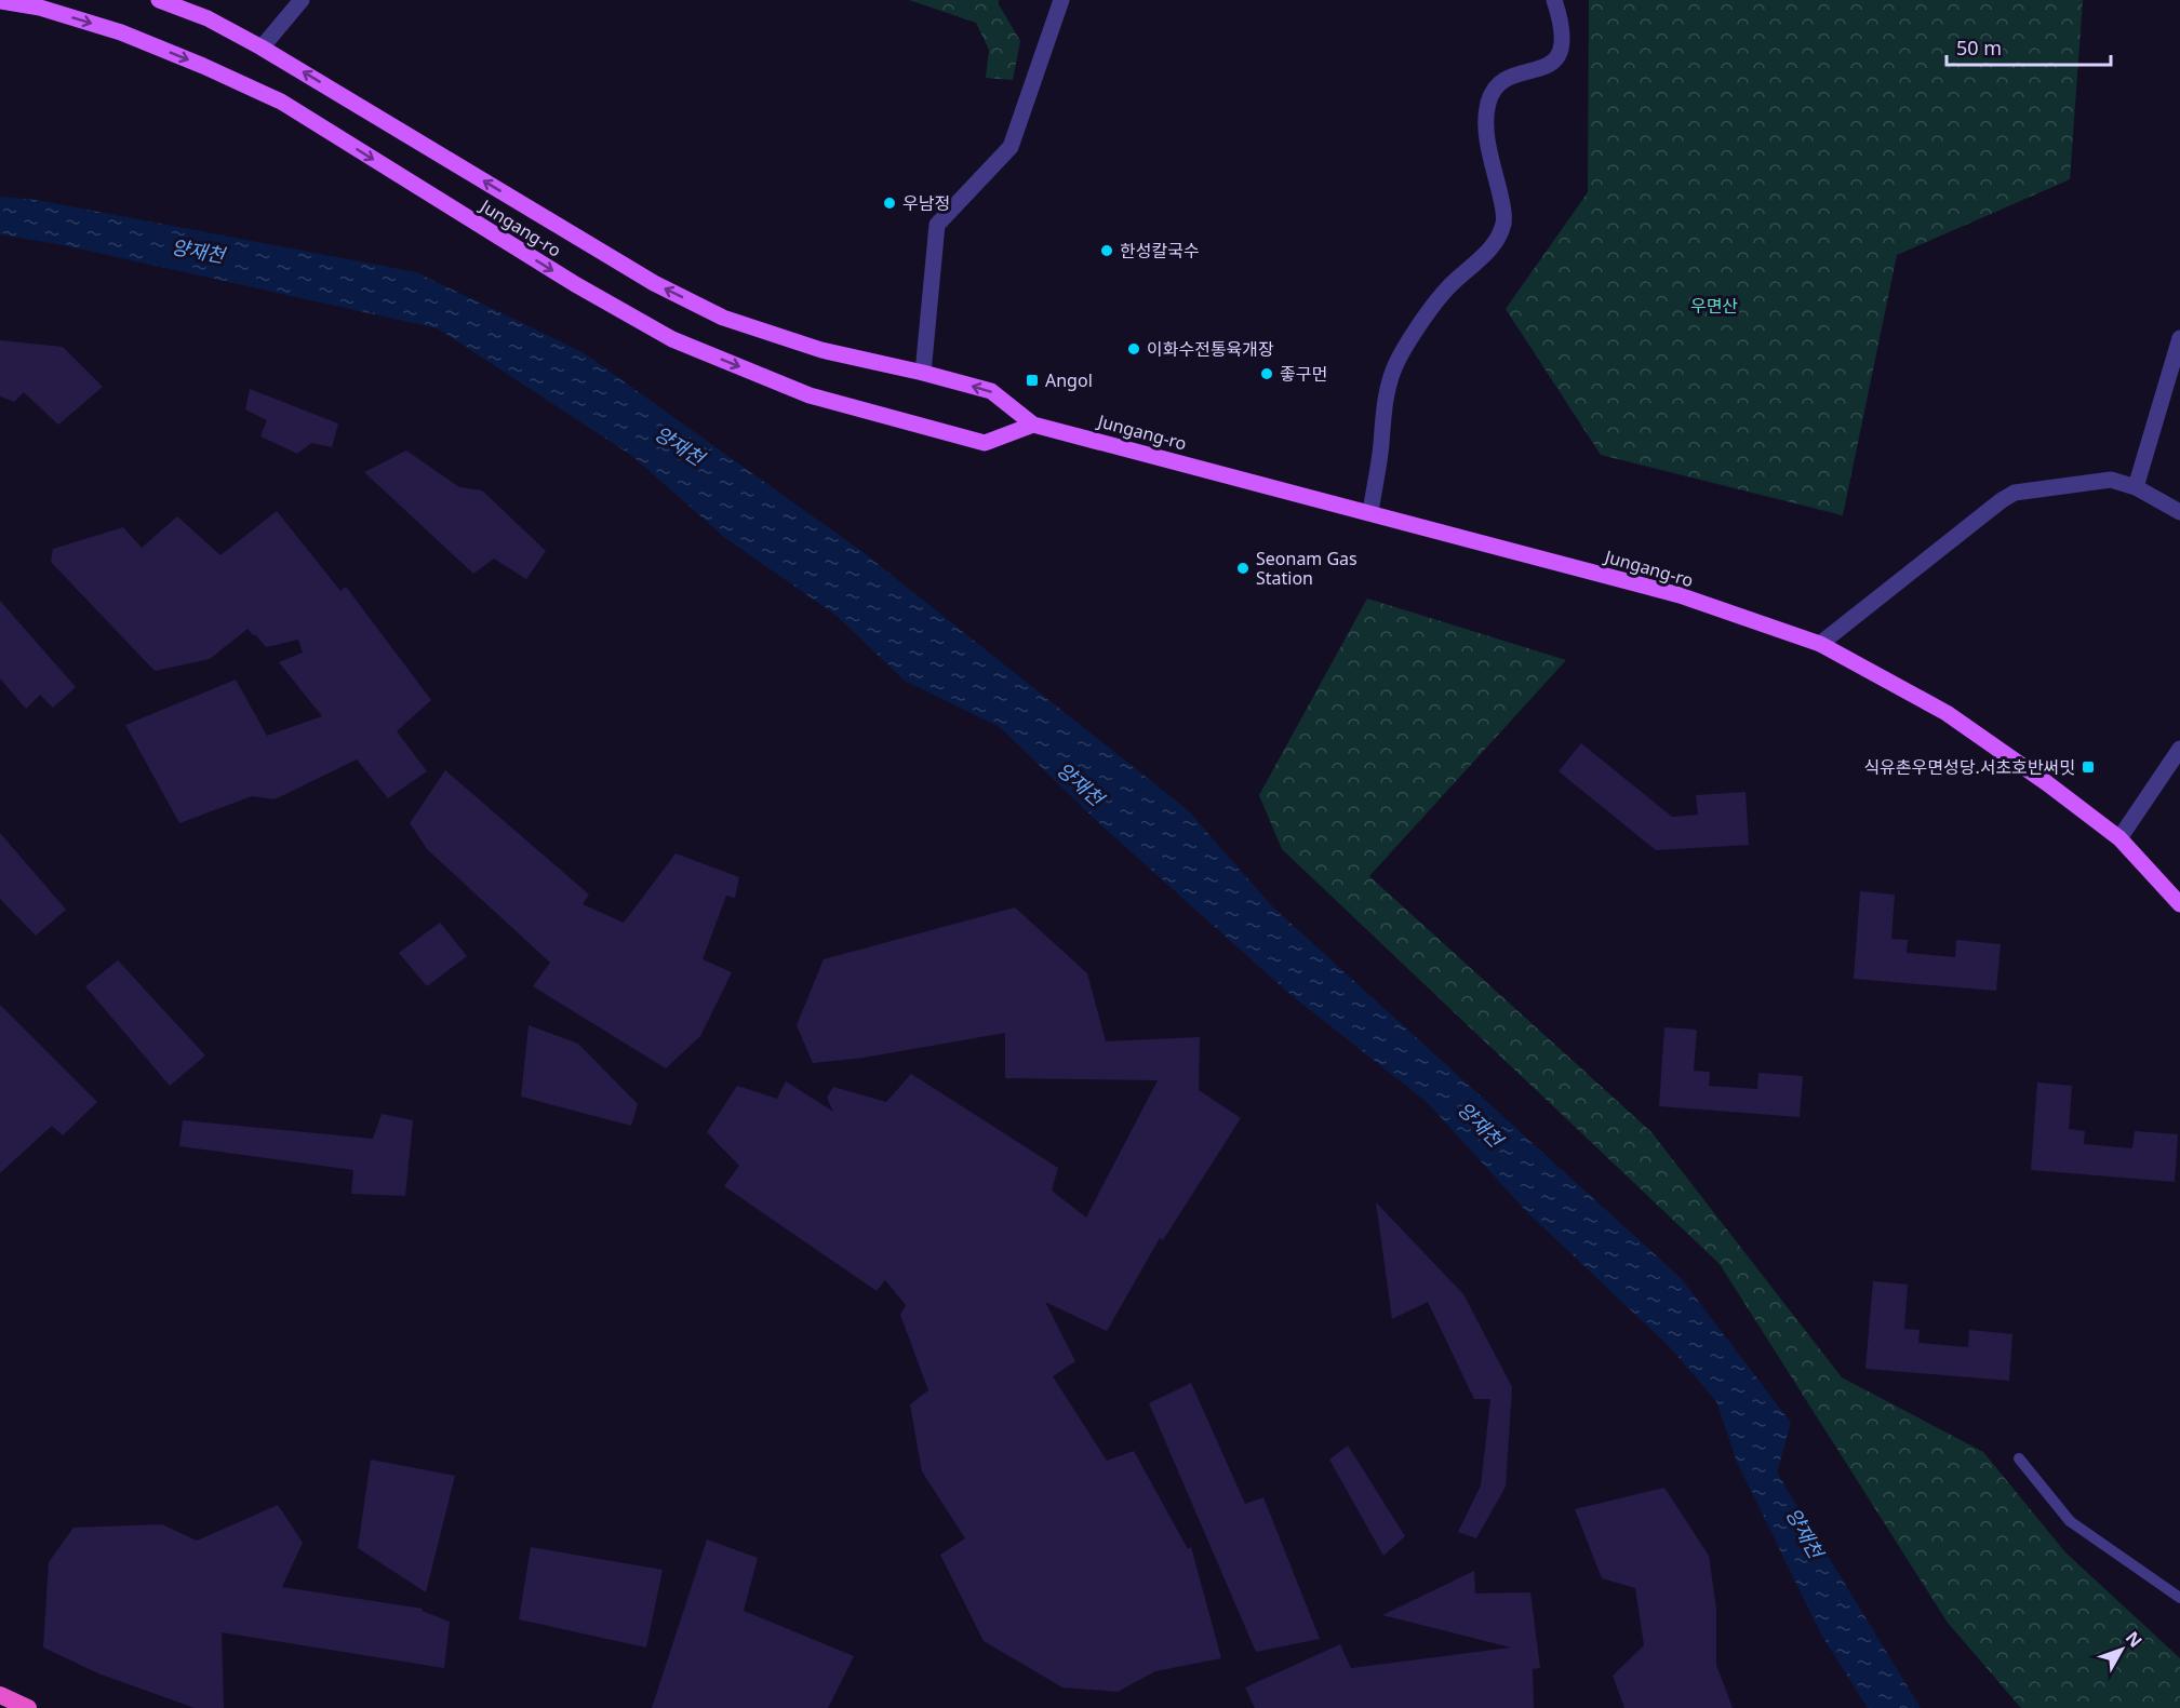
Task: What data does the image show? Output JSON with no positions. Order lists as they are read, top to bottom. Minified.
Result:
{"streets":{"main road":["Jungang-ro"]},"water":["양재천"],"parks":["우면산"],"places":{"other":["우남정","한성칼국수","이화수전통육개장","좋구먼","Seonam Gas Station"],"transit":["Angol","식유촌우면성당.서초호반써밋"]},"scale_bar":"50 m","north":"top right"}
